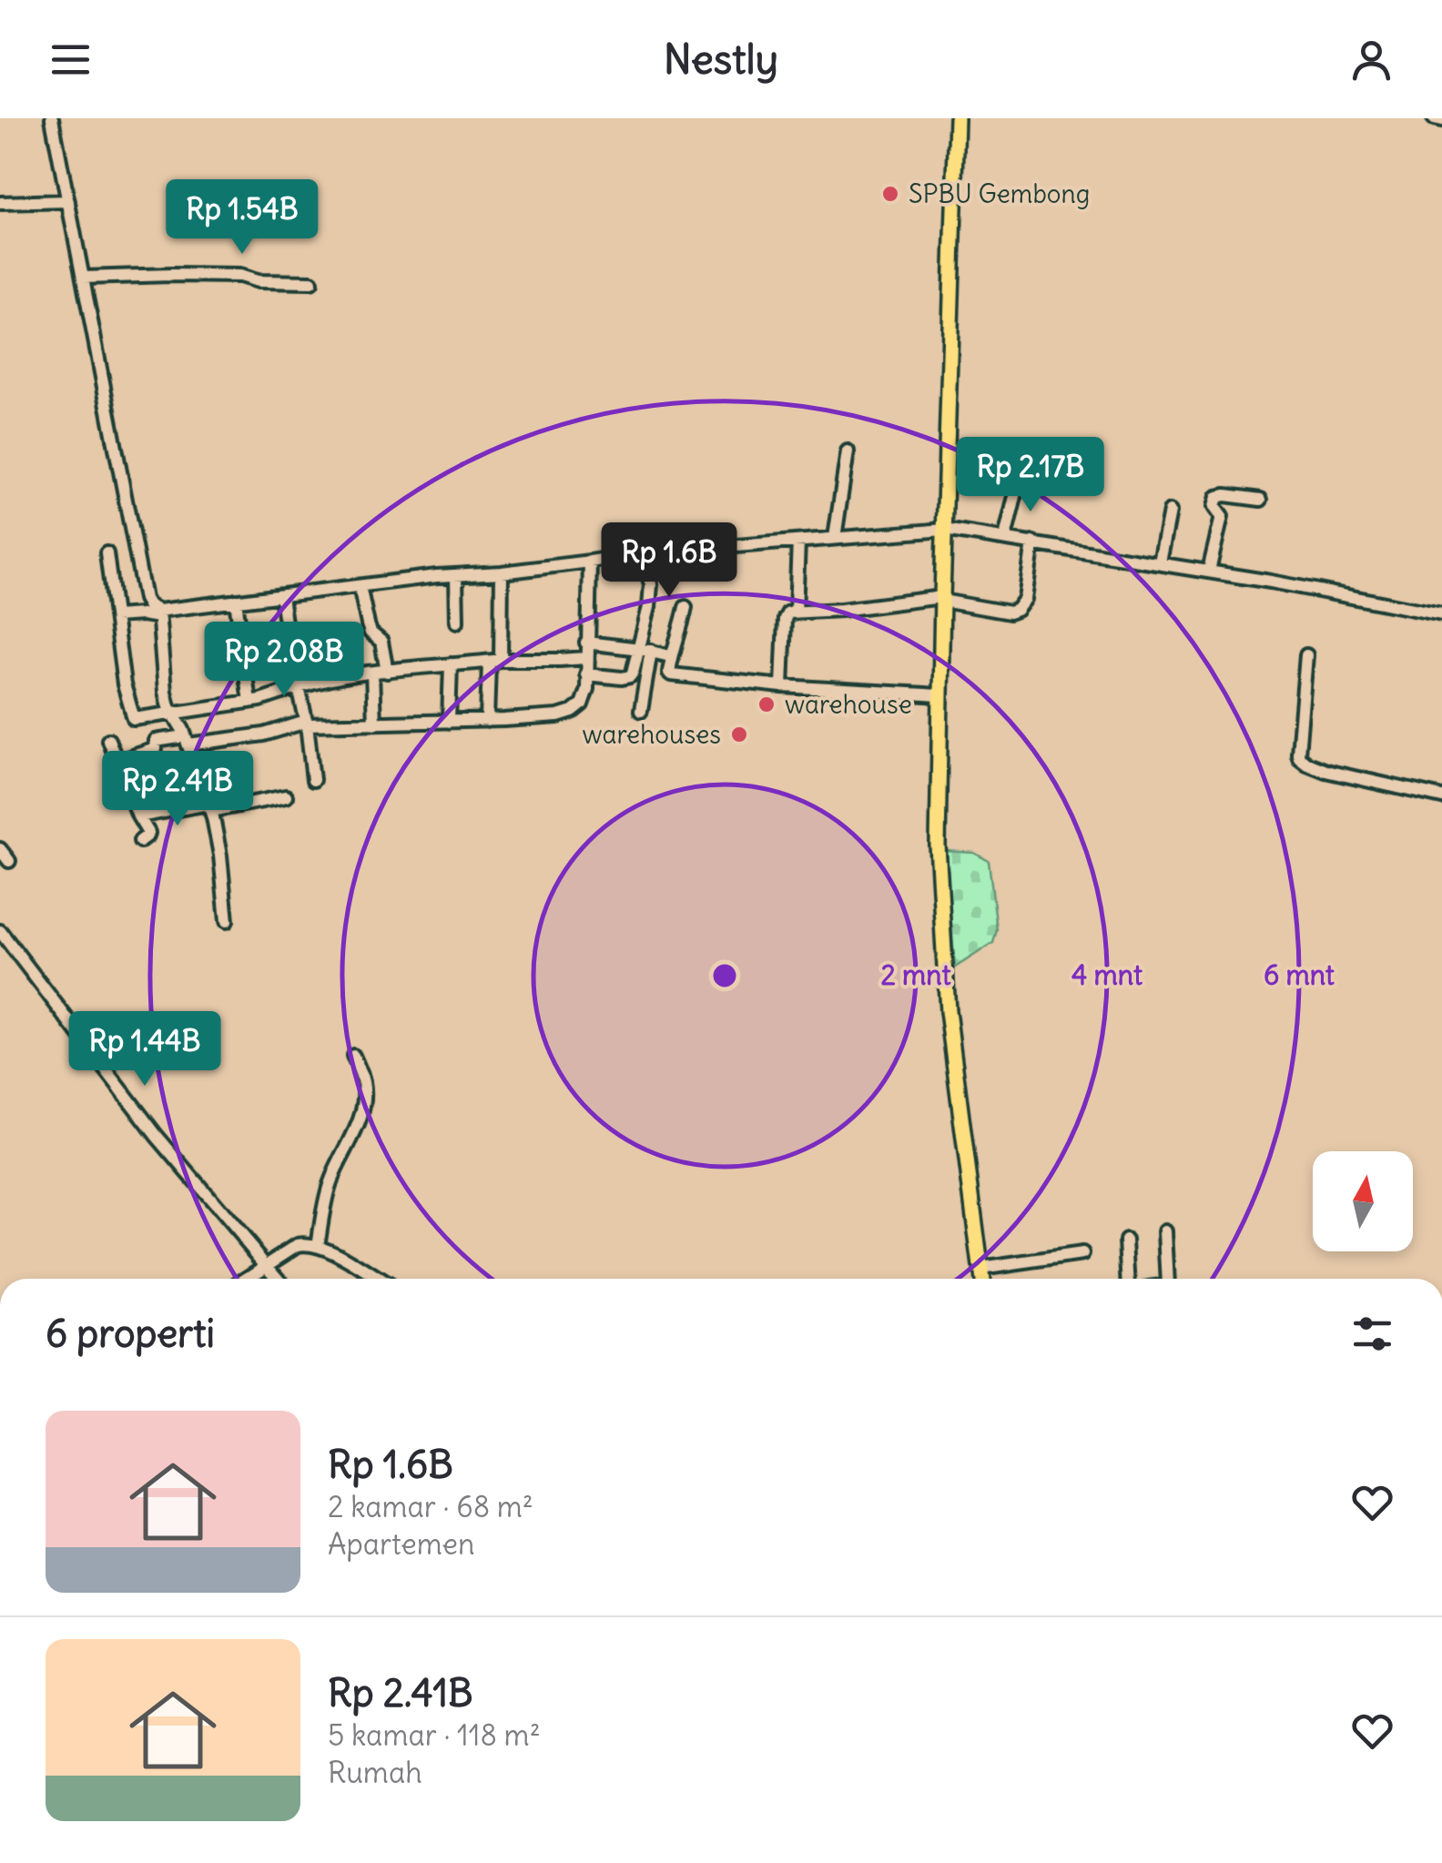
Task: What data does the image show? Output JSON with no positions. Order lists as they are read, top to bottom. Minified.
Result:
{"places":["SPBU Gembong","warehouse","warehouses"],"north":"top","page":{"header":"Nestly","price":["Rp 1.54B","Rp 2.17B","Rp 1.6B","Rp 2.08B","Rp 2.41B","Rp 1.44B"],"heading":"6 properti","list":[{"name":"Rp 1.6B","note":"2 kamar · 68 m² · Apartemen"},{"name":"Rp 2.41B","note":"5 kamar · 118 m² · Rumah"}]},"rings":["2 mnt","4 mnt","6 mnt"]}
